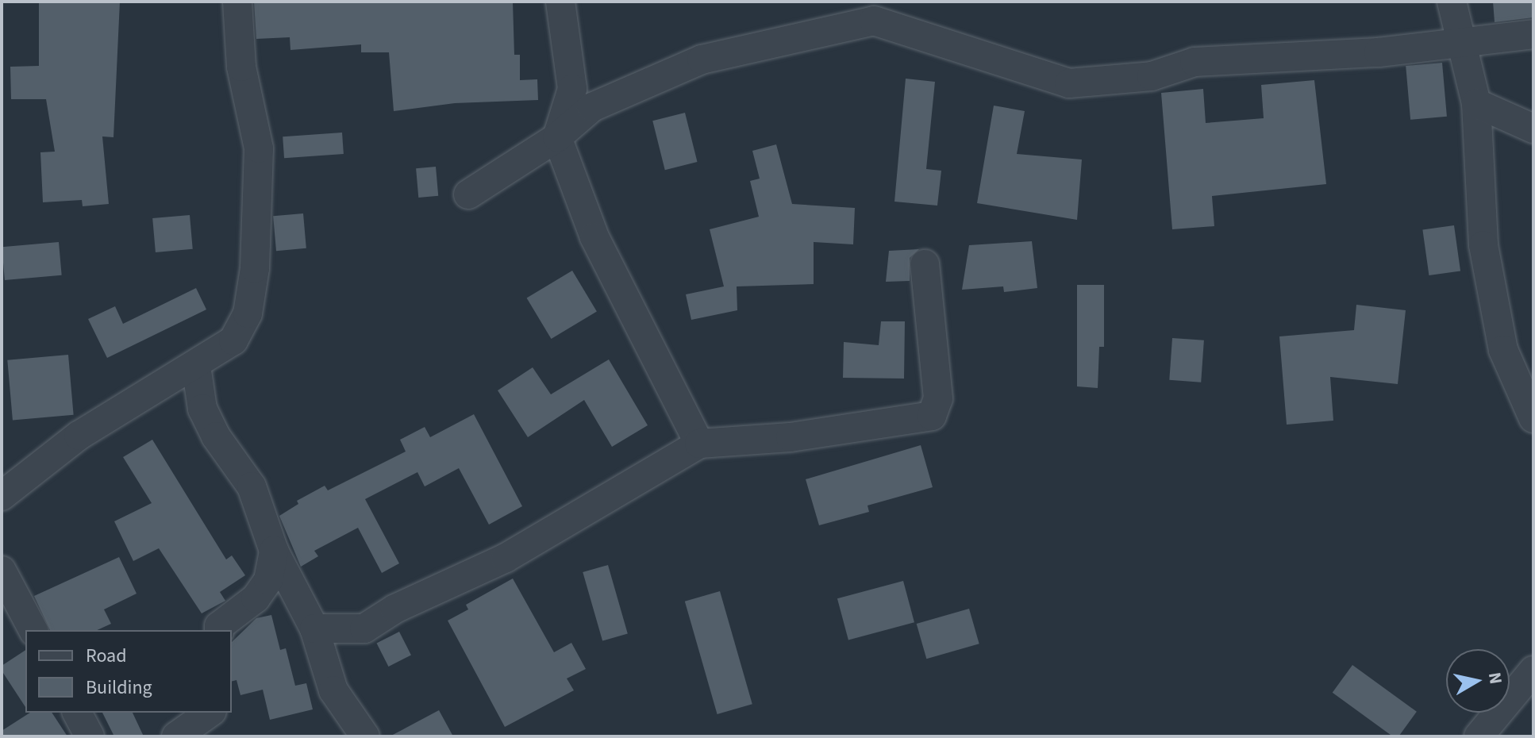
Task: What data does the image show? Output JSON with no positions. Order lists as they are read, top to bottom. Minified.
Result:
{"legend":["Road","Building"],"north":"right"}
